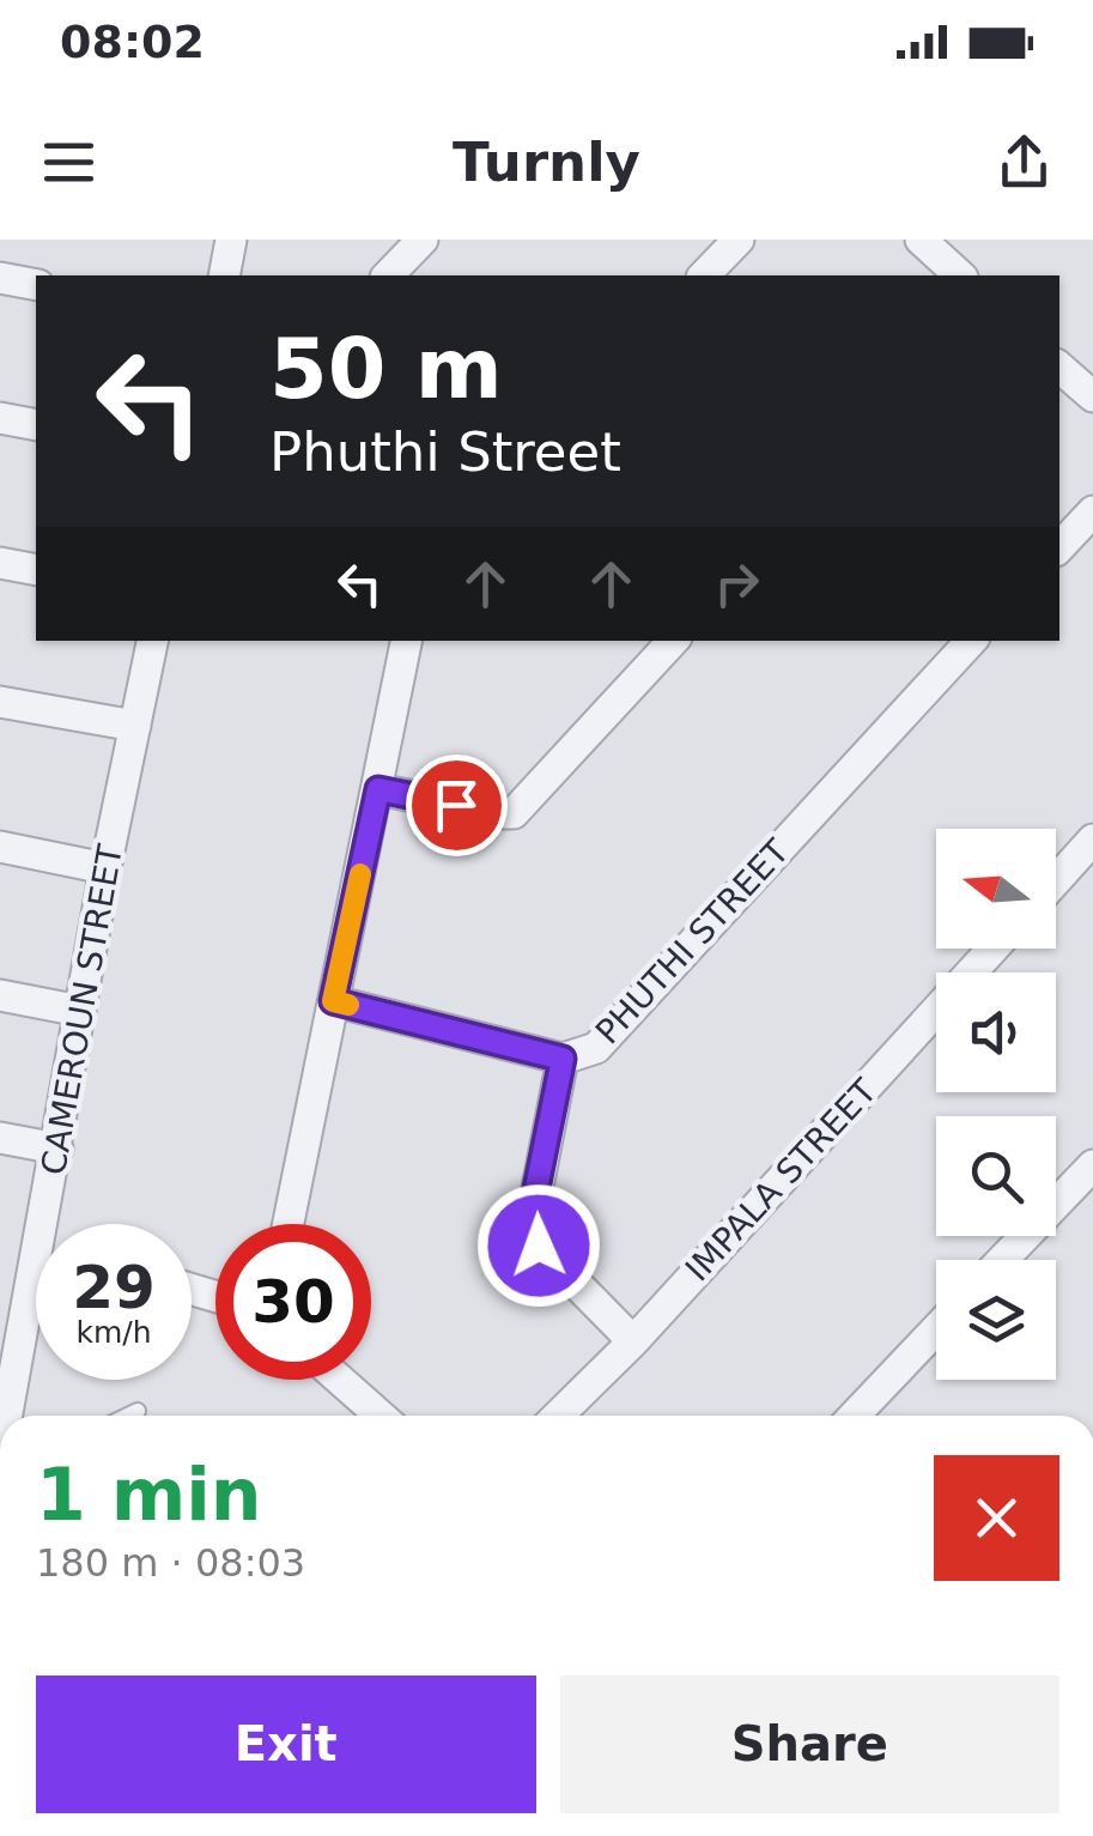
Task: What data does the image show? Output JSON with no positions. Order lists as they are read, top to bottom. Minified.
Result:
{"streets":{"street":["PHUTHI STREET","CAMEROUN STREET","IMPALA STREET"]},"north":"left","page":{"status":"08:02","header":"Turnly","turn":["50 m","Phuthi Street"],"speed":"29 km/h","limit":"30","heading":["1 min","180 m · 08:03"],"buttons":["Exit","Share"]}}
